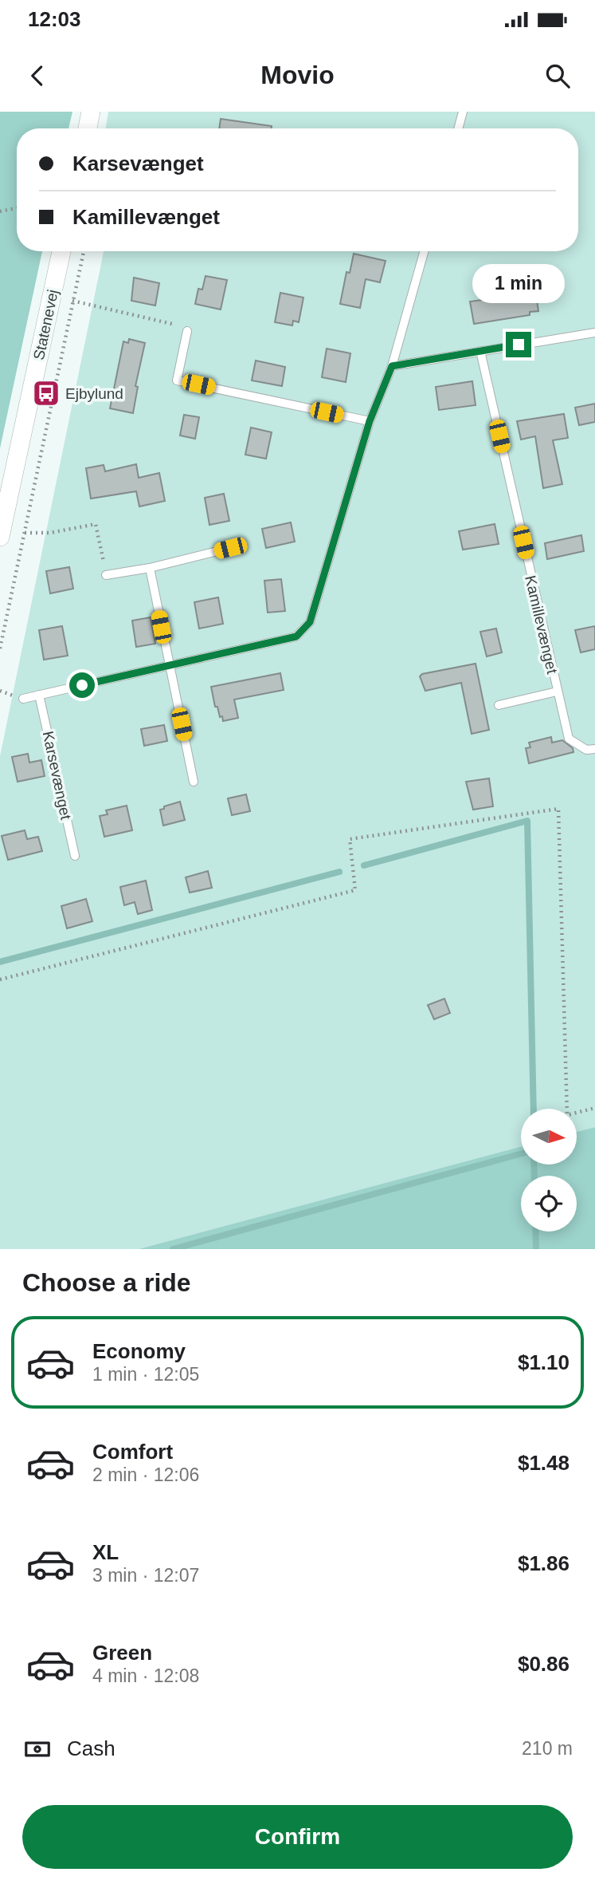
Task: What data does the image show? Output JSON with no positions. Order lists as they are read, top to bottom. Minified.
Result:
{"streets":{"street":["Statenevej"],"lane":["Kamillevænget","Karsevænget"]},"places":{"bus stop":["Ejbylund"]},"north":"right","page":{"status":"12:03","header":"Movio","banner":["Karsevænget","Kamillevænget"],"bubble":"1 min","heading":"Choose a ride","list":[{"name":"Economy","note":"1 min · 12:05","value":"$1.10"},{"name":"Comfort","note":"2 min · 12:06","value":"$1.48"},{"name":"XL","note":"3 min · 12:07","value":"$1.86"},{"name":"Green","note":"4 min · 12:08","value":"$0.86"}],"pay":["Cash","210 m"],"buttons":"Confirm"}}
